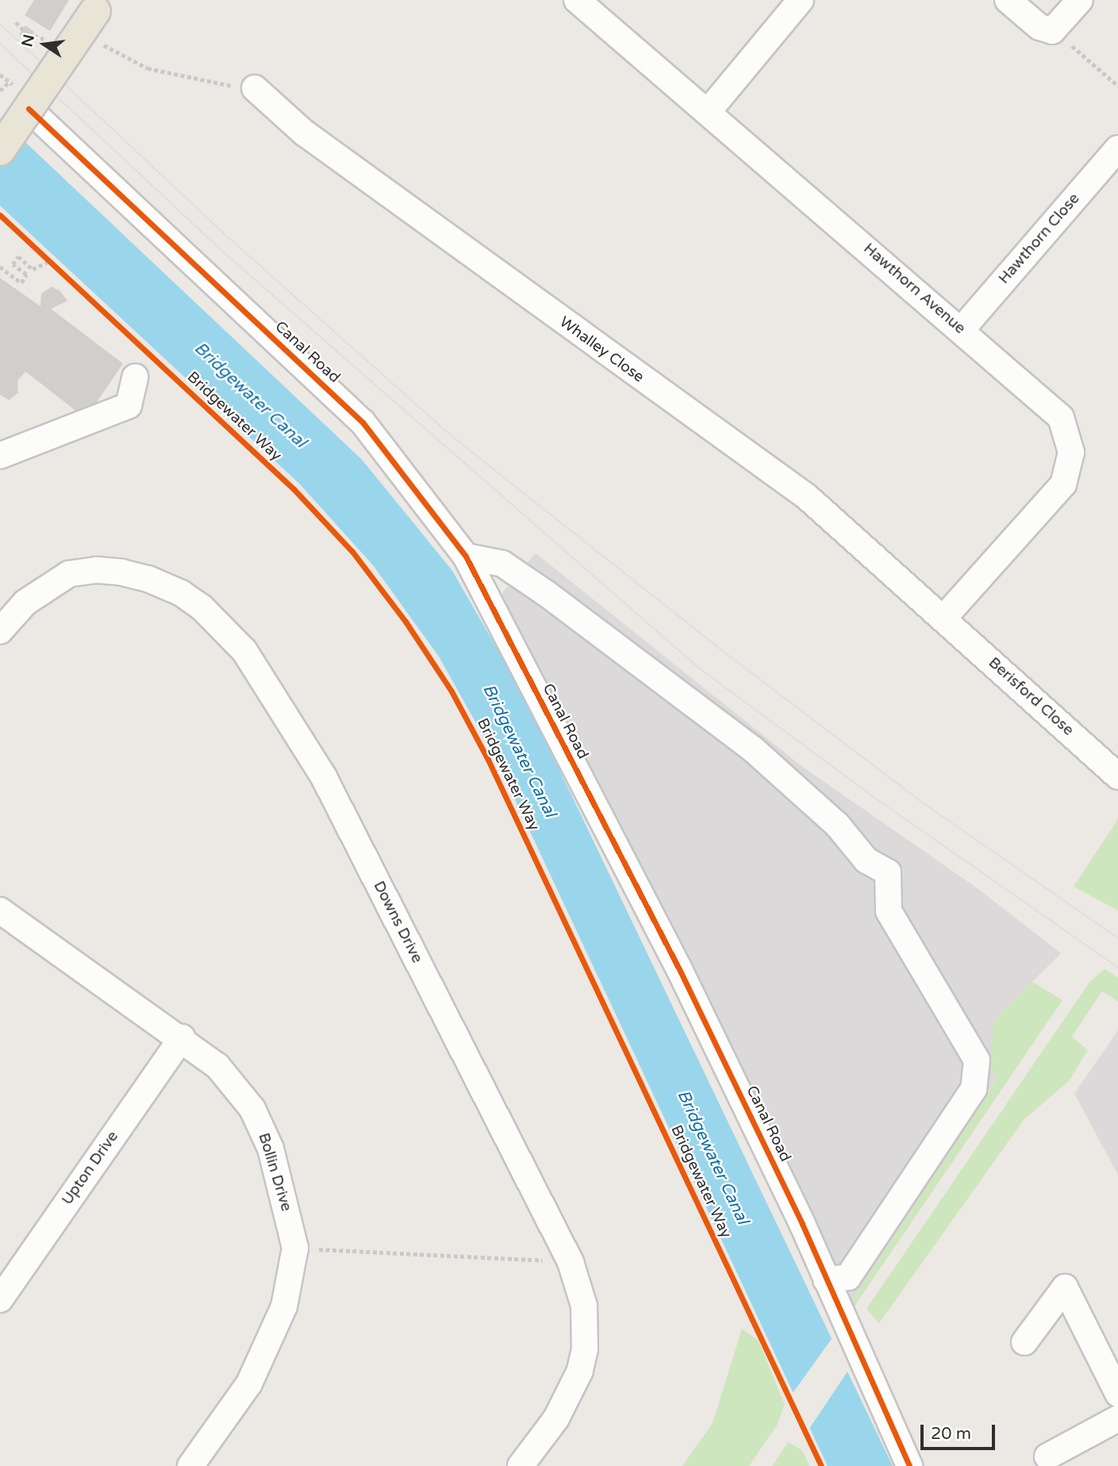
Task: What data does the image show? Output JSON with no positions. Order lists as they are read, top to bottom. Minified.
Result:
{"streets":{"street":["Hawthorn Close","Hawthorn Avenue","Whalley Close","Canal Road","Berisford Close","Downs Drive","Upton Drive","Bollin Drive"],"cycle path":["Bridgewater Way"]},"crossings":[["Hawthorn Close","Hawthorn Avenue"],["Hawthorn Avenue","Whalley Close"],["Hawthorn Avenue","Berisford Close"],["Whalley Close","Berisford Close"],["Upton Drive","Bollin Drive"]],"water":["Bridgewater Canal"],"scale_bar":"20 m","north":"left"}
